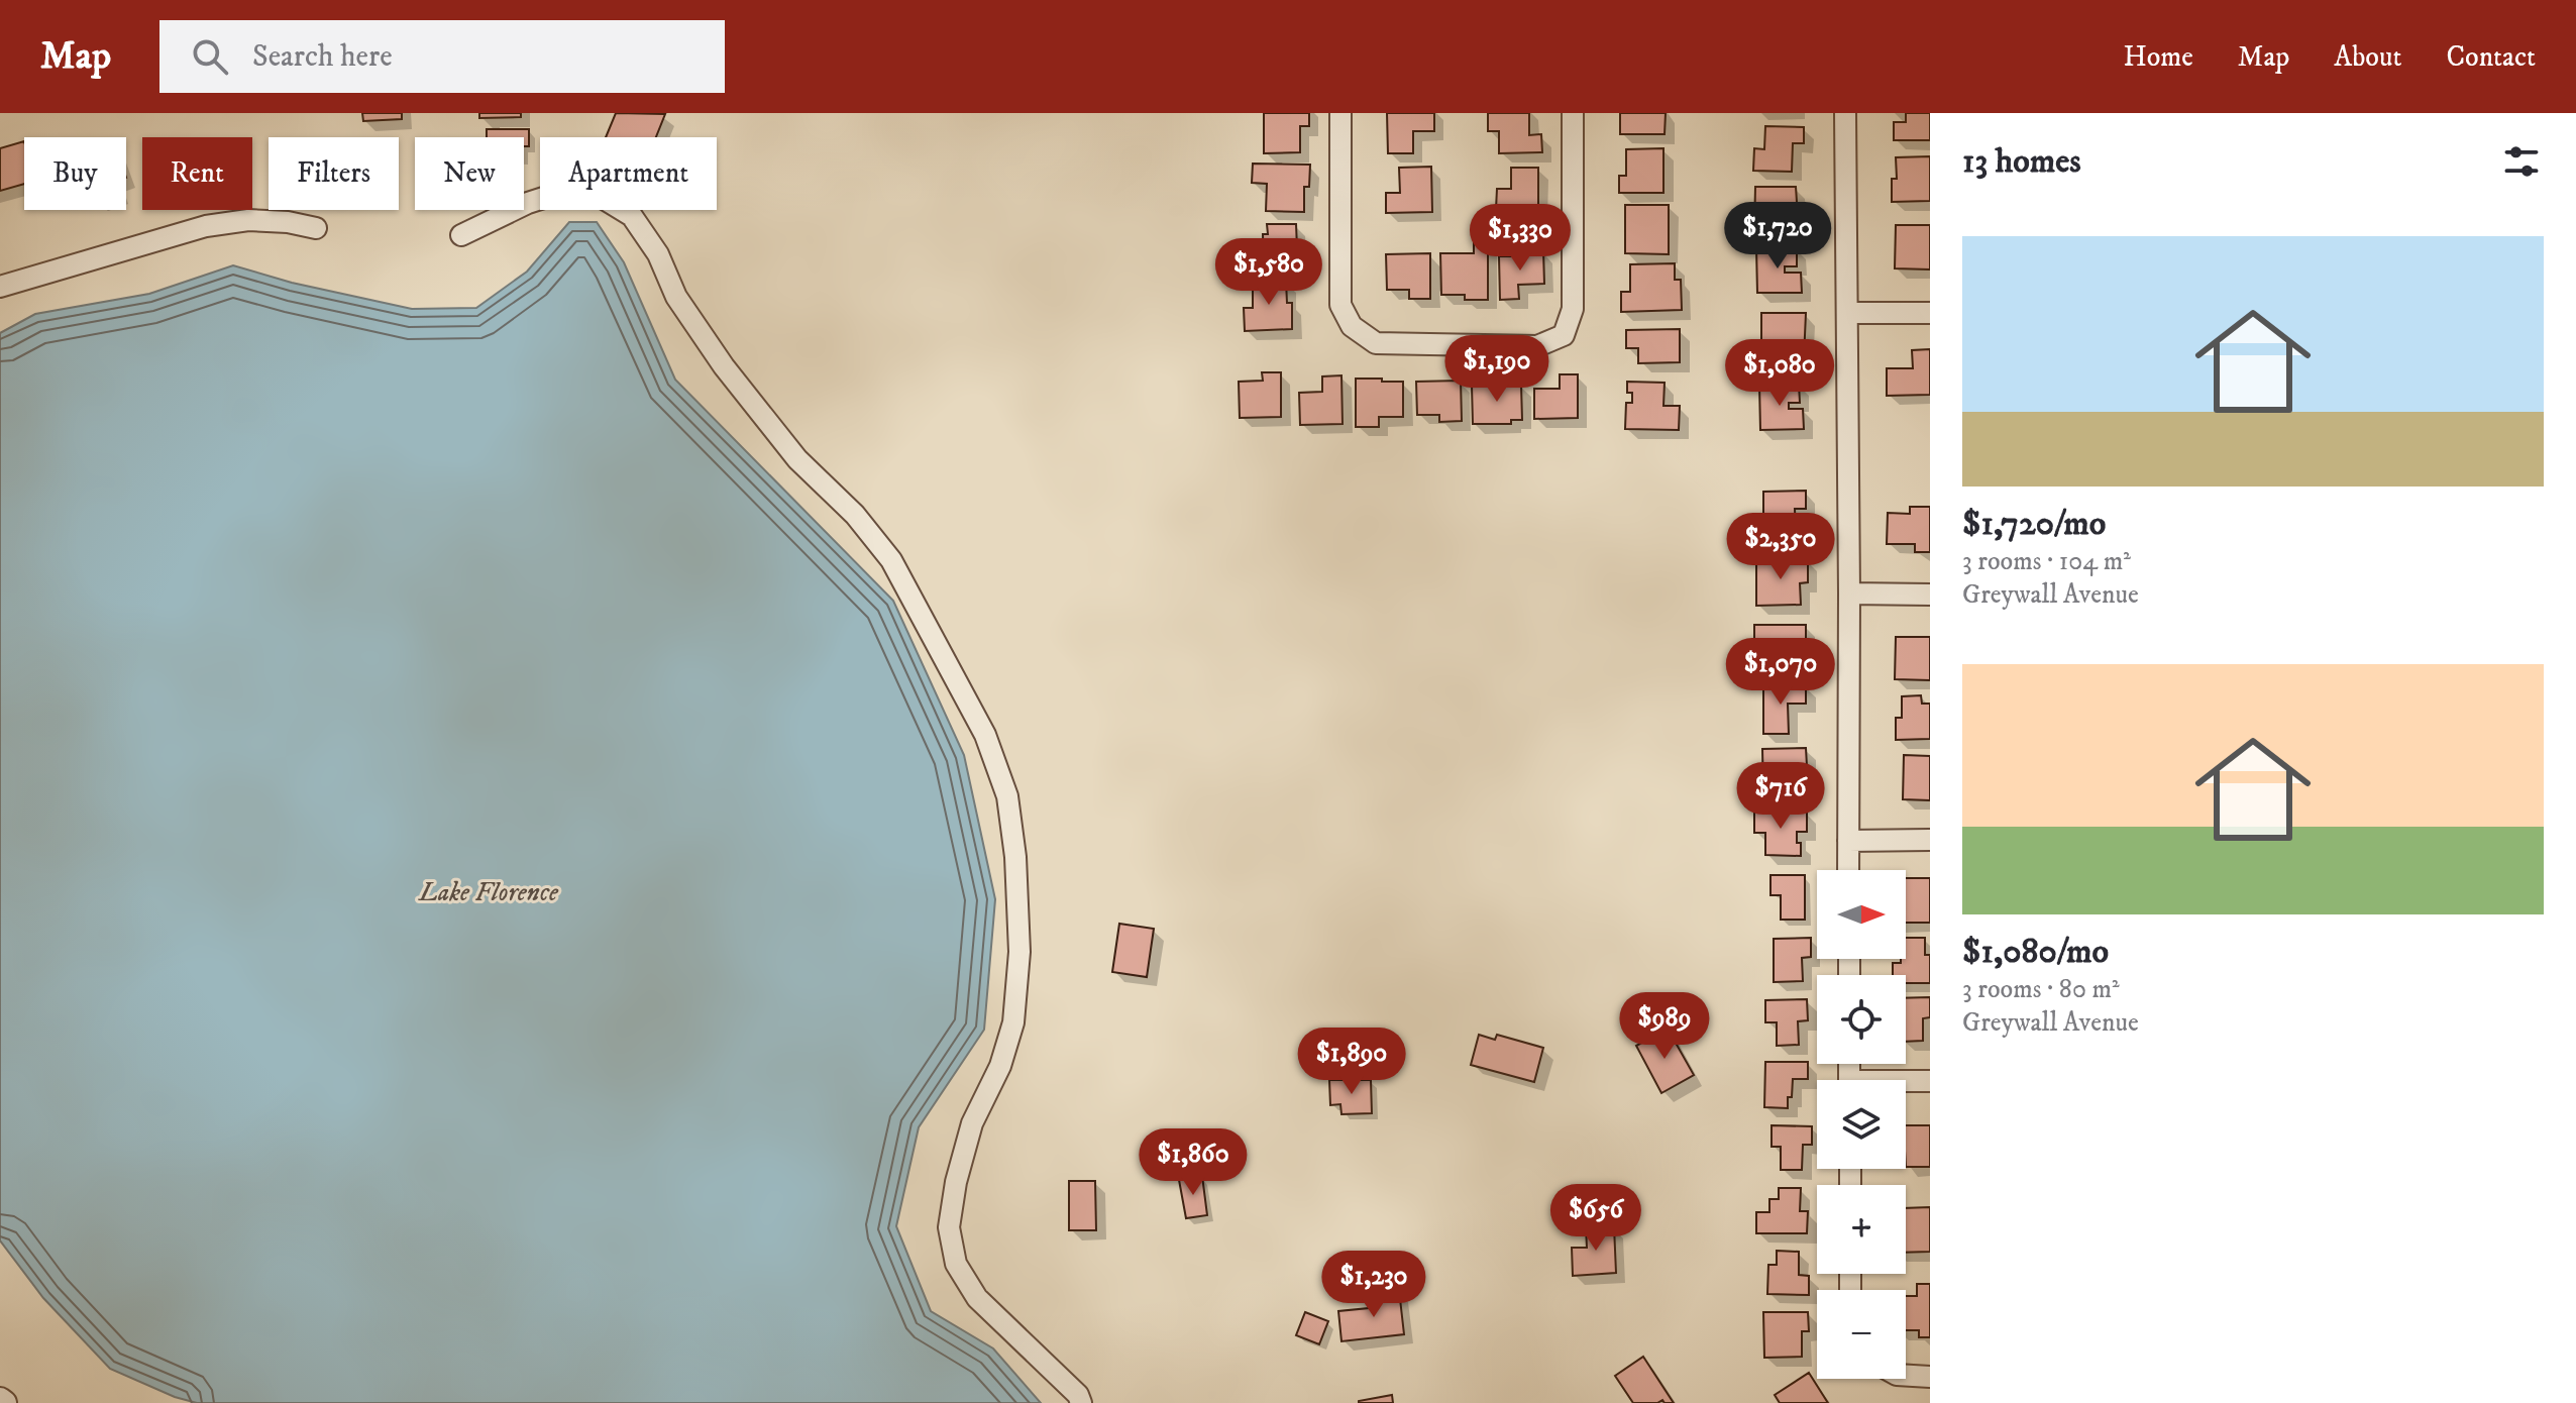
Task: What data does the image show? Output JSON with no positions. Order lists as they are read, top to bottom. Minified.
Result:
{"water":["Lake Florence"],"north":"right","page":{"header":"Map","search":"Search here","nav":["Home","Map","About","Contact"],"heading":"13 homes","chip":["Buy","Rent","Filters","New","Apartment"],"price":["$1,720","$1,330","$1,580","$1,190","$1,080","$2,350","$1,070","$716","$989","$1,890","$1,860","$656","$1,230"],"list":[{"name":"$1,720/mo","note":"3 rooms · 104 m² · Greywall Avenue"},{"name":"$1,080/mo","note":"3 rooms · 80 m² · Greywall Avenue"}],"map_buttons":["+","−"]}}
